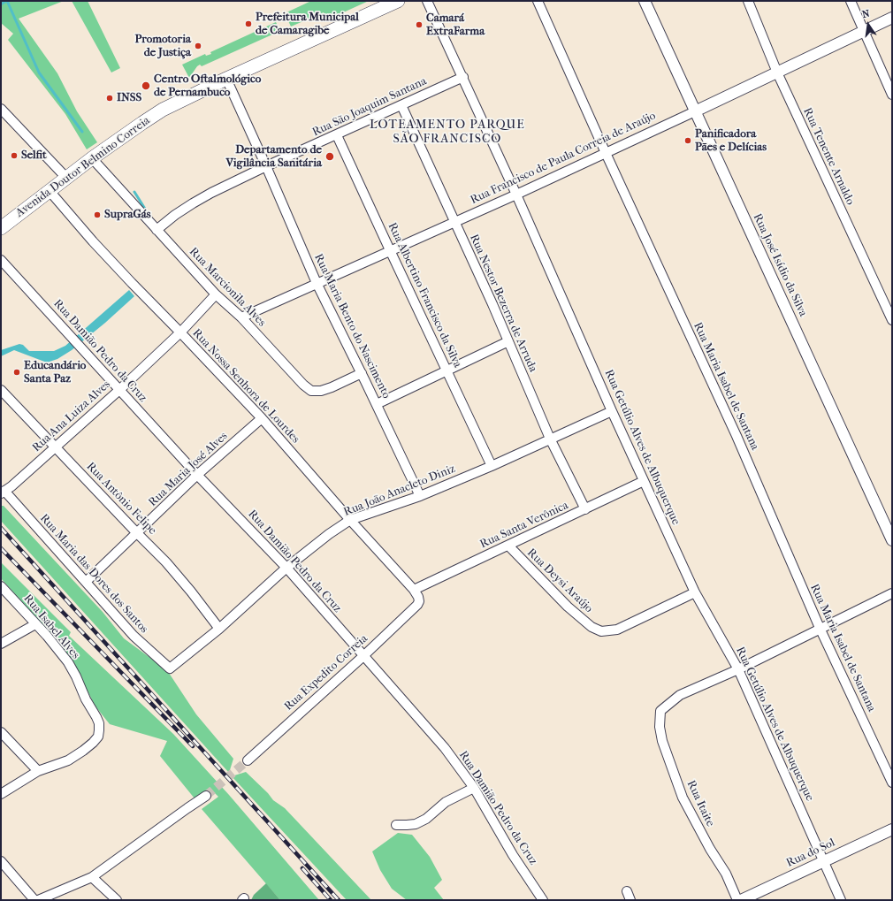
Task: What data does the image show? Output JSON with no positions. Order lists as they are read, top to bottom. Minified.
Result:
{"streets":{"main road":["Avenida Doutor Belmino Correia"],"street":["Rua São Joaquim Santana","Rua Tenente Arnaldo","Rua Francisco de Paula Correia de Araújo","Rua José Isídio da Silva","Rua Marcionila Alves","Rua Albertino Francisco da Silva","Rua Nestor Bezerra de Arruda","Rua Maria Bento do Nascimento","Rua Damião Pedro da Cruz","Rua Nossa Senhora de Lourdes","Rua Maria Isabel de Santana","Rua Ana Luiza Alves","Rua Getúlio Alves de Albuquerque","Rua Maria José Alves","Rua João Anacleto Diniz","Rua Antônio Felipe","Rua Santa Verônica","Rua Maria das Dores dos Santos","Rua Deysi Araújo","Rua Isabel Alves","Rua Expedito Correia","Rua Itaite","Rua do Sol"]},"crossings":[["Rua São Joaquim Santana","Rua Marcionila Alves"],["Rua São Joaquim Santana","Rua Albertino Francisco da Silva"],["Rua São Joaquim Santana","Rua Nestor Bezerra de Arruda"],["Rua São Joaquim Santana","Rua Maria Bento do Nascimento"],["Rua São Joaquim Santana","Rua Getúlio Alves de Albuquerque"],["Rua Tenente Arnaldo","Rua Francisco de Paula Correia de Araújo"],["Rua Francisco de Paula Correia de Araújo","Rua José Isídio da Silva"],["Rua Francisco de Paula Correia de Araújo","Rua Marcionila Alves"],["Rua Francisco de Paula Correia de Araújo","Rua Albertino Francisco da Silva"],["Rua Francisco de Paula Correia de Araújo","Rua Nestor Bezerra de Arruda"],["Rua Francisco de Paula Correia de Araújo","Rua Maria Bento do Nascimento"],["Rua Francisco de Paula Correia de Araújo","Rua Maria Isabel de Santana"],["Rua Francisco de Paula Correia de Araújo","Rua Getúlio Alves de Albuquerque"],["Avenida Doutor Belmino Correia","Rua Marcionila Alves"],["Avenida Doutor Belmino Correia","Rua Maria Bento do Nascimento"],["Avenida Doutor Belmino Correia","Rua Nossa Senhora de Lourdes"],["Rua Marcionila Alves","Rua Maria Bento do Nascimento"],["Rua Marcionila Alves","Rua Ana Luiza Alves"],["Rua Albertino Francisco da Silva","Rua João Anacleto Diniz"],["Rua Nestor Bezerra de Arruda","Rua João Anacleto Diniz"],["Rua Nestor Bezerra de Arruda","Rua Santa Verônica"],["Rua Maria Bento do Nascimento","Rua João Anacleto Diniz"],["Rua Damião Pedro da Cruz","Rua Ana Luiza Alves"],["Rua Damião Pedro da Cruz","Rua Maria José Alves"],["Rua Damião Pedro da Cruz","Rua João Anacleto Diniz"],["Rua Damião Pedro da Cruz","Rua Expedito Correia"],["Rua Nossa Senhora de Lourdes","Rua Ana Luiza Alves"],["Rua Nossa Senhora de Lourdes","Rua Maria José Alves"],["Rua Nossa Senhora de Lourdes","Rua João Anacleto Diniz"],["Rua Nossa Senhora de Lourdes","Rua Santa Verônica"],["Rua Nossa Senhora de Lourdes","Rua Expedito Correia"],["Rua Ana Luiza Alves","Rua Antônio Felipe"],["Rua Ana Luiza Alves","Rua Maria das Dores dos Santos"],["Rua Getúlio Alves de Albuquerque","Rua João Anacleto Diniz"],["Rua Getúlio Alves de Albuquerque","Rua Santa Verônica"],["Rua Getúlio Alves de Albuquerque","Rua Deysi Araújo"],["Rua Getúlio Alves de Albuquerque","Rua Itaite"],["Rua Getúlio Alves de Albuquerque","Rua do Sol"],["Rua Maria José Alves","Rua Antônio Felipe"],["Rua Maria José Alves","Rua Maria das Dores dos Santos"],["Rua João Anacleto Diniz","Rua Antônio Felipe"],["Rua João Anacleto Diniz","Rua Maria das Dores dos Santos"],["Rua Santa Verônica","Rua Deysi Araújo"]],"districts":["LOTEAMENTO PARQUE SÃO FRANCISCO"],"places":["Prefeitura Municipal de Camaragibe","Camará ExtraFarma","Promotoria de Justiça","Centro Oftalmológico de Pernambuco","INSS","Panificadora Pães e Delícias","Selfit","Departamento de Vigilância Sanitária","SupraGás","Educandário Santa Paz"],"north":"top"}
